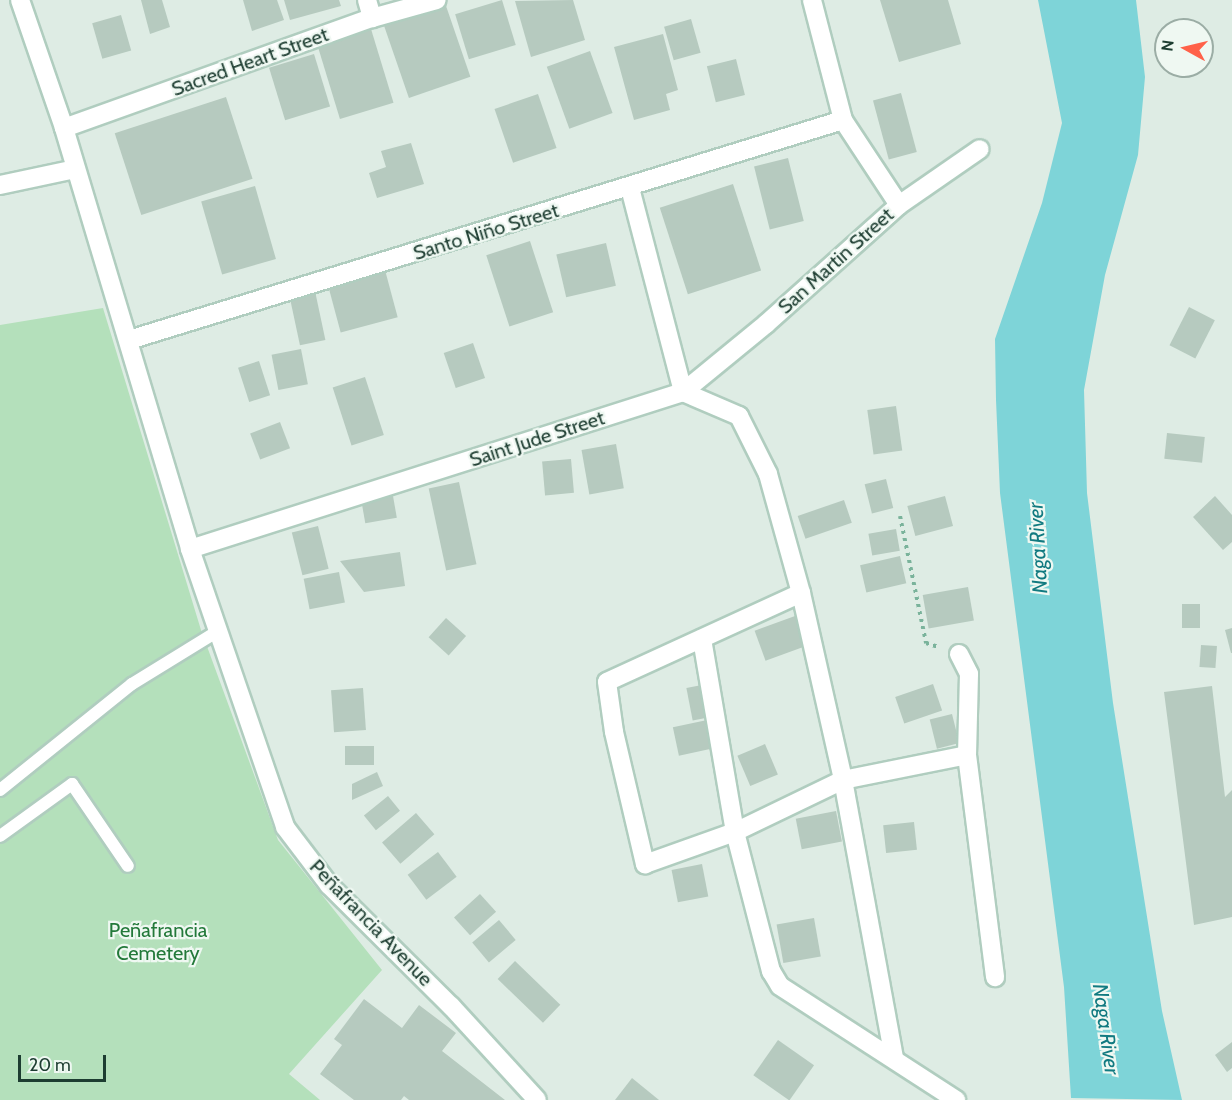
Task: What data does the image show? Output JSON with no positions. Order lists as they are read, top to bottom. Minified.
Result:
{"streets":{"street":["Sacred Heart Street","Santo Niño Street","San Martin Street","Saint Jude Street","Peñafrancia Avenue"]},"crossings":[["Sacred Heart Street","Peñafrancia Avenue"],["Santo Niño Street","San Martin Street"],["Santo Niño Street","Peñafrancia Avenue"],["San Martin Street","Saint Jude Street"],["Saint Jude Street","Peñafrancia Avenue"]],"water":["Naga River"],"parks":["Peñafrancia Cemetery"],"scale_bar":"20 m","north":"left"}
